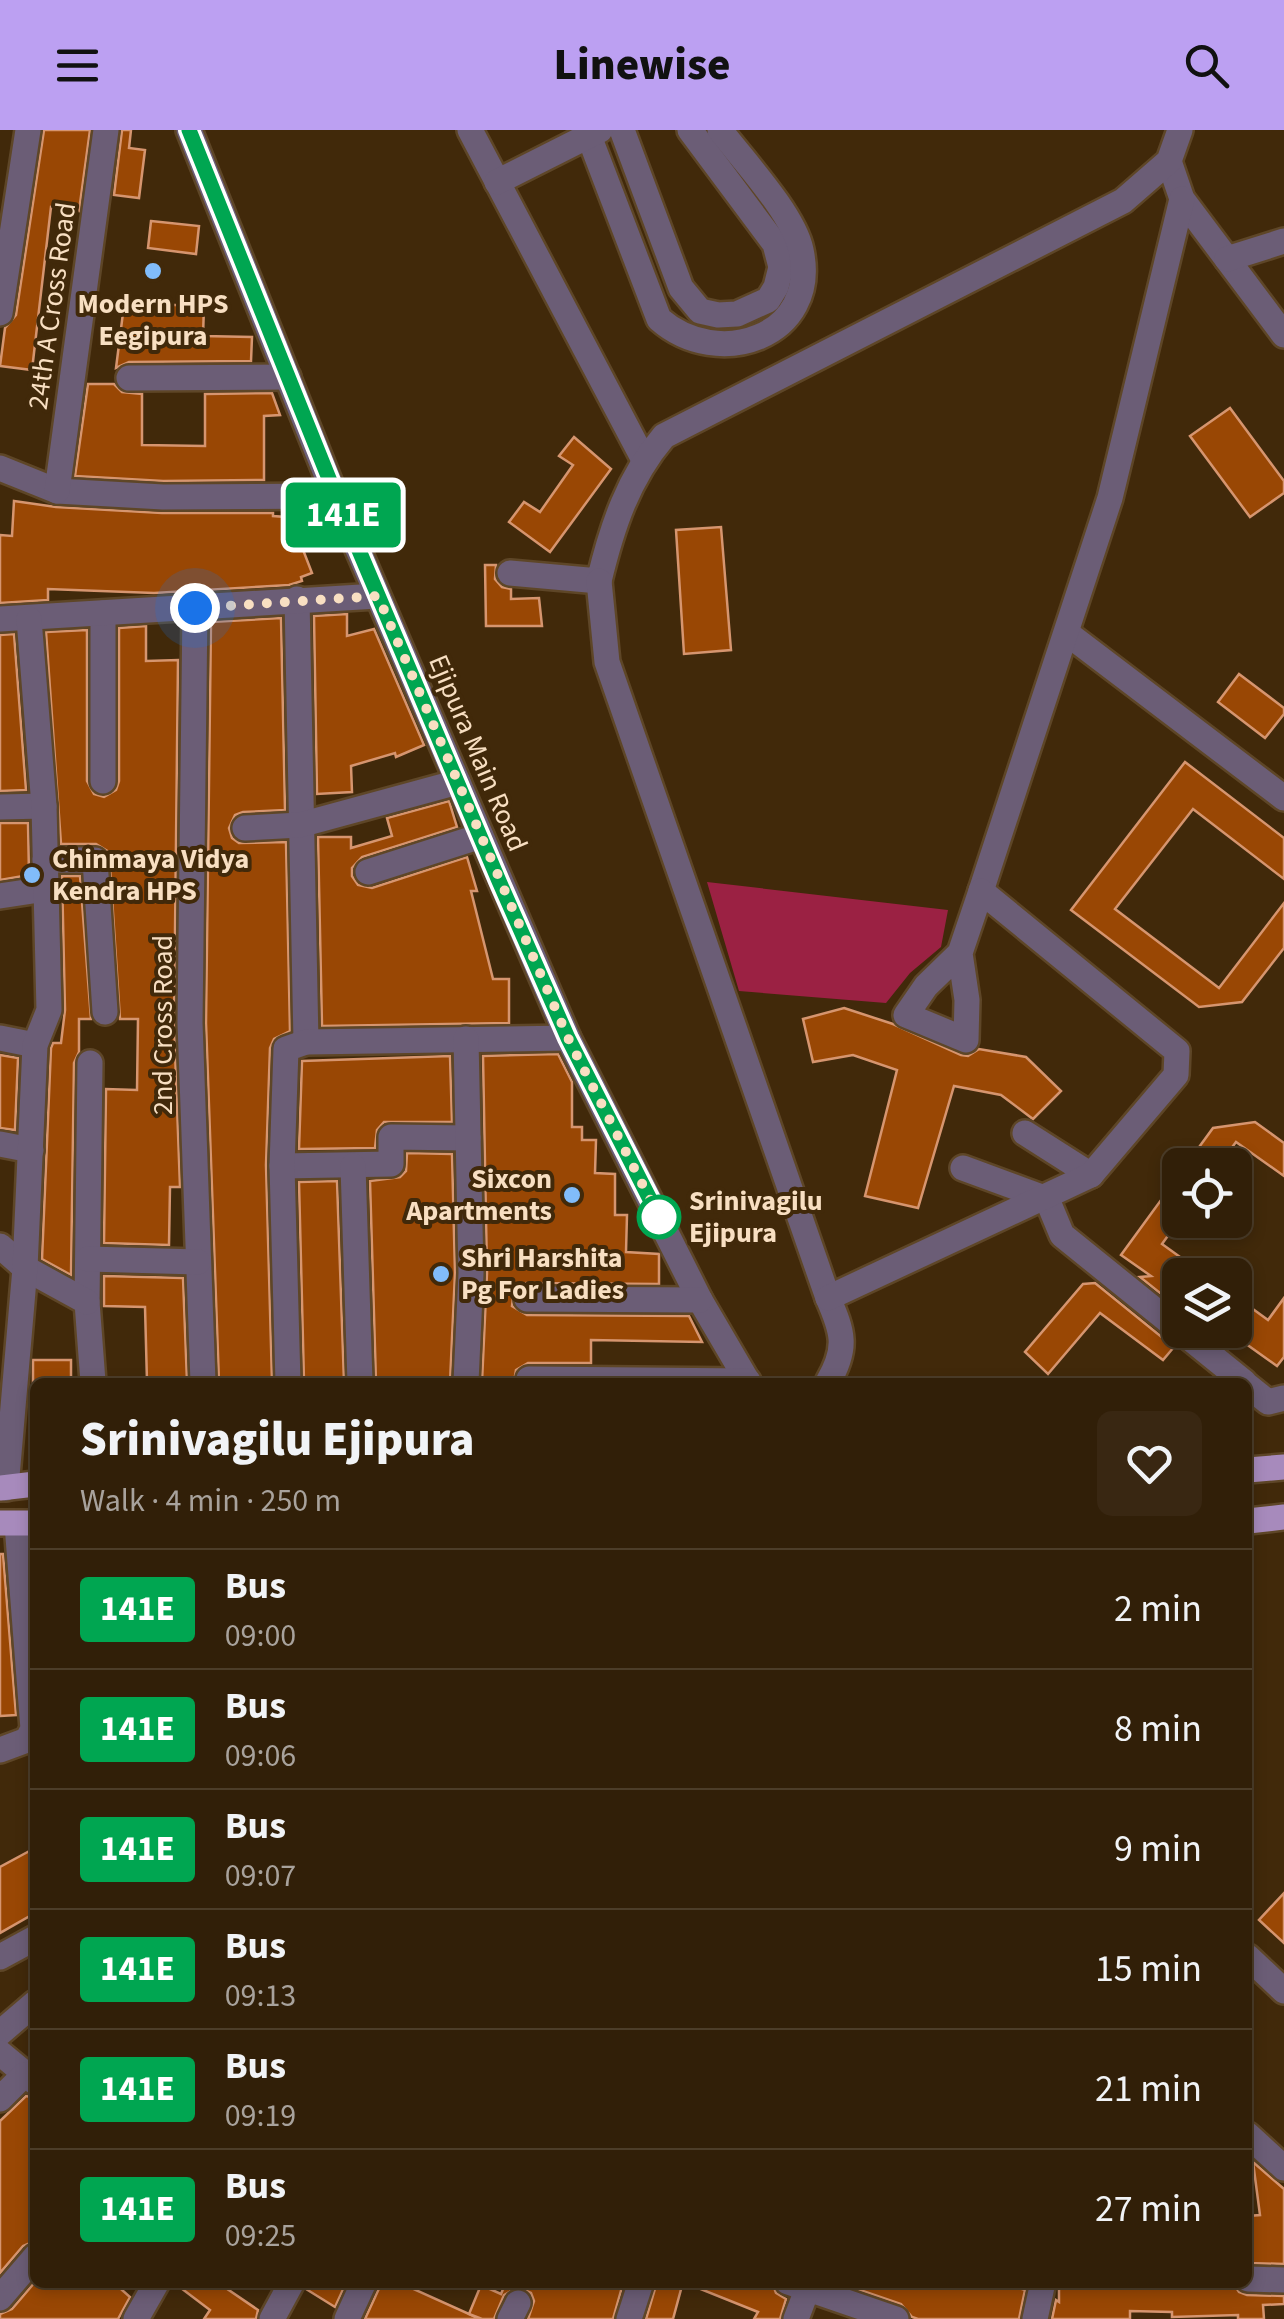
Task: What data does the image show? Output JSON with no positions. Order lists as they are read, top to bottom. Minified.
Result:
{"streets":{"street":["24th A Cross Road","Ejipura Main Road","2nd Cross Road"]},"places":["Modern HPS Eegipura","Chinmaya Vidya Kendra HPS","Sixcon Apartments","Srinivagilu Ejipura","Shri Harshita Pg For Ladies"],"lines":["bus line 141E"],"page":{"header":"Linewise","on_map":"141E","heading":["Srinivagilu Ejipura","Walk · 4 min · 250 m"],"list":[{"mark":"141E","name":"Bus","note":"09:00","value":"2 min"},{"mark":"141E","name":"Bus","note":"09:06","value":"8 min"},{"mark":"141E","name":"Bus","note":"09:07","value":"9 min"},{"mark":"141E","name":"Bus","note":"09:13","value":"15 min"},{"mark":"141E","name":"Bus","note":"09:19","value":"21 min"},{"mark":"141E","name":"Bus","note":"09:25","value":"27 min"}]}}
